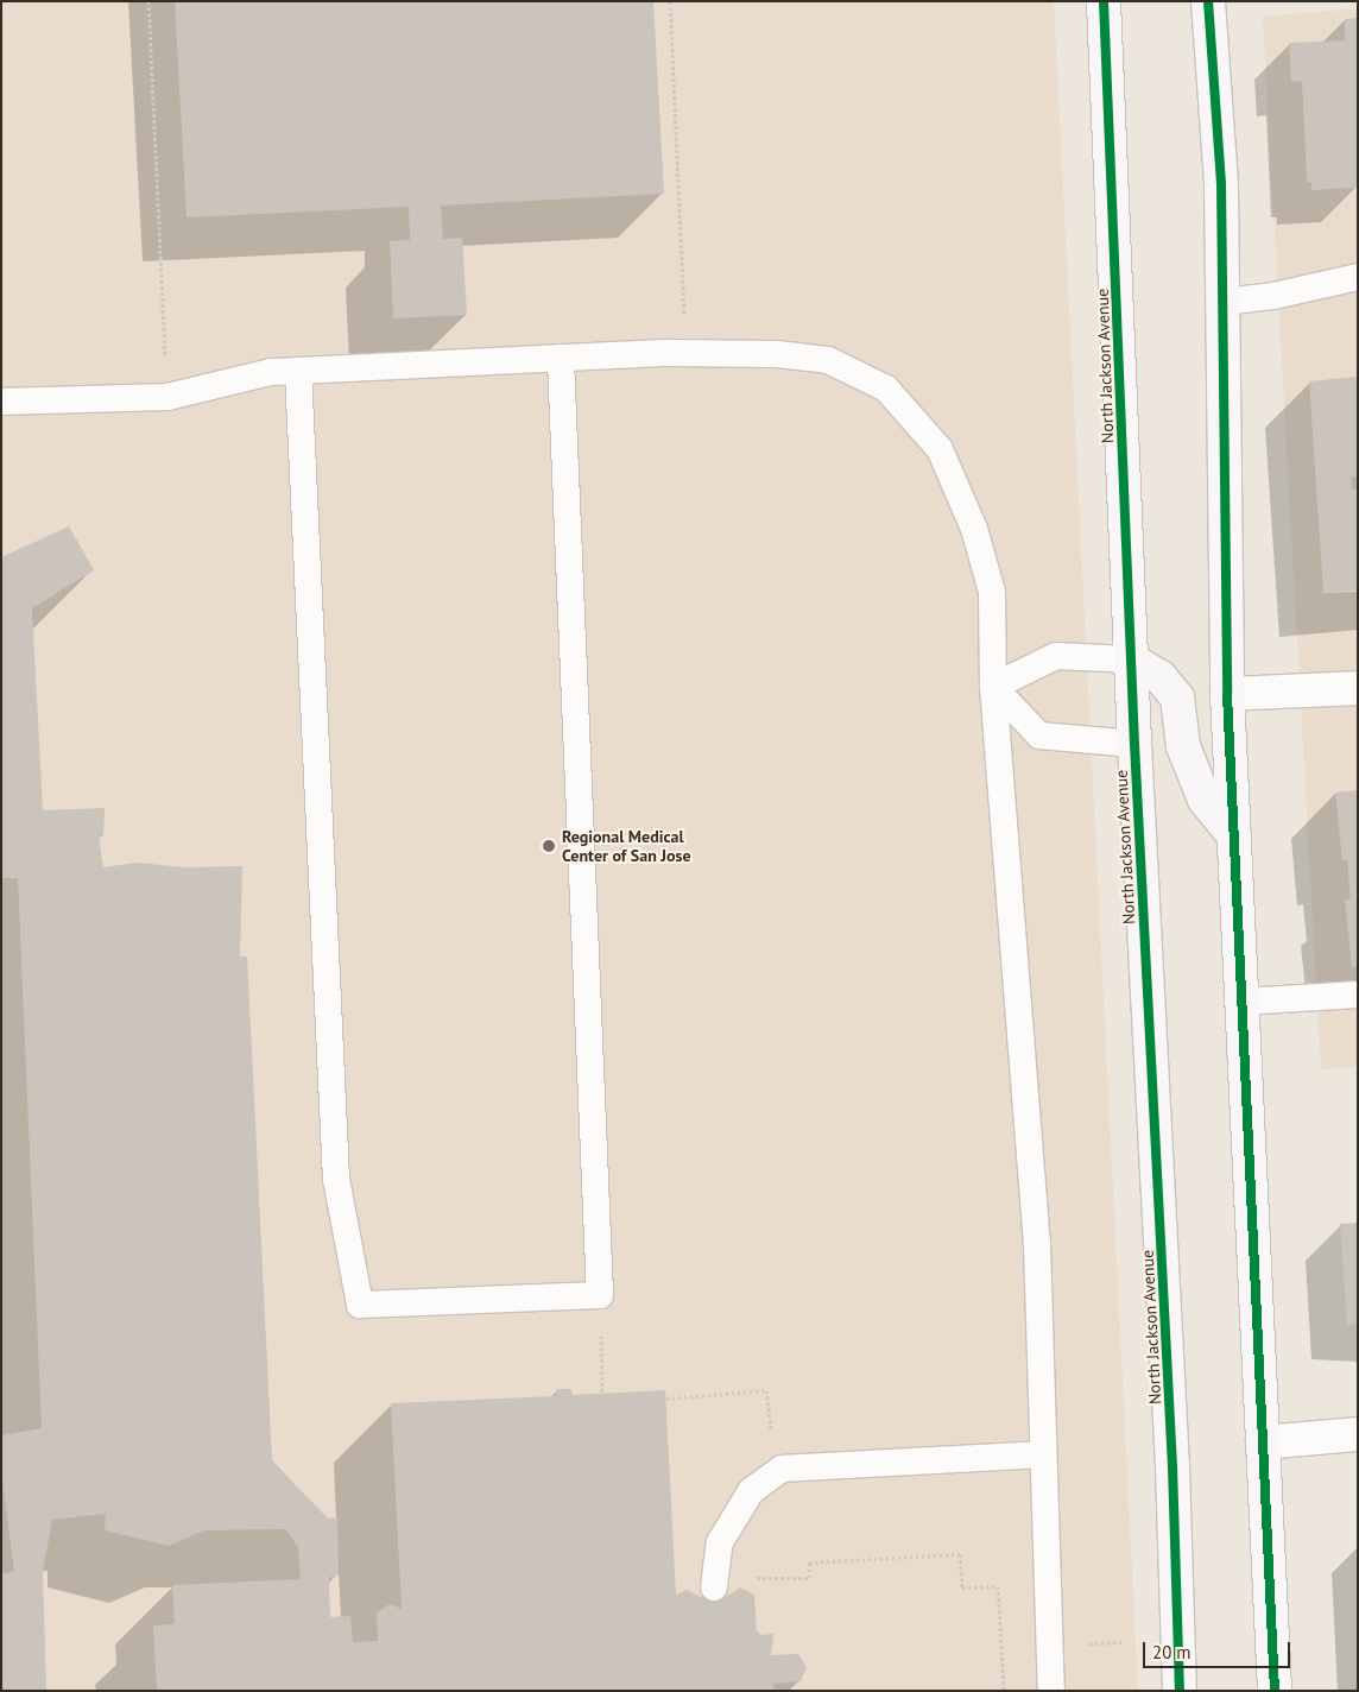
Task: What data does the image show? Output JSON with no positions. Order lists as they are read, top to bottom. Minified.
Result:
{"streets":{"main road":["North Jackson Avenue"]},"places":["Regional Medical Center of San Jose"],"scale_bar":"20 m"}
